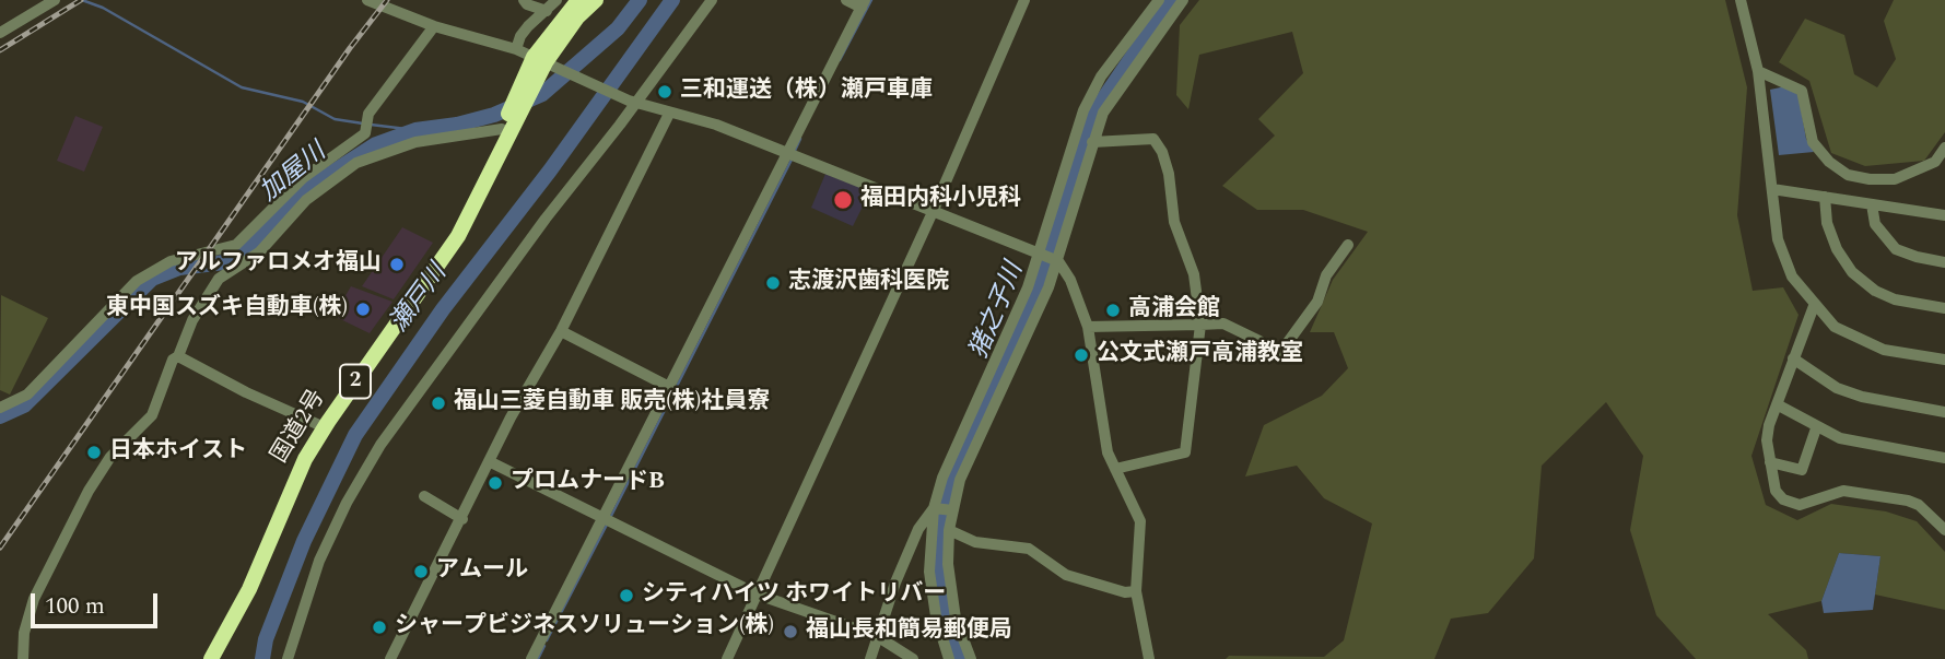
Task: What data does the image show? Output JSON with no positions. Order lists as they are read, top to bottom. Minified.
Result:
{"streets":{"highway":["2","国道2号"]},"water":["加屋川","瀬戸川","猪之子川"],"places":["三和運送（株）瀬戸車庫","福田内科小児科","アルファロメオ福山","志渡沢歯科医院","東中国スズキ自動車(株)","高浦会館","公文式瀬戸高浦教室","福山三菱自動車 販売(株)社員寮","日本ホイスト","プロムナードB","アムール","シティハイツ ホワイトリバー","シャープビジネスソリューション(株)","福山長和簡易郵便局"],"scale_bar":"100 m"}
